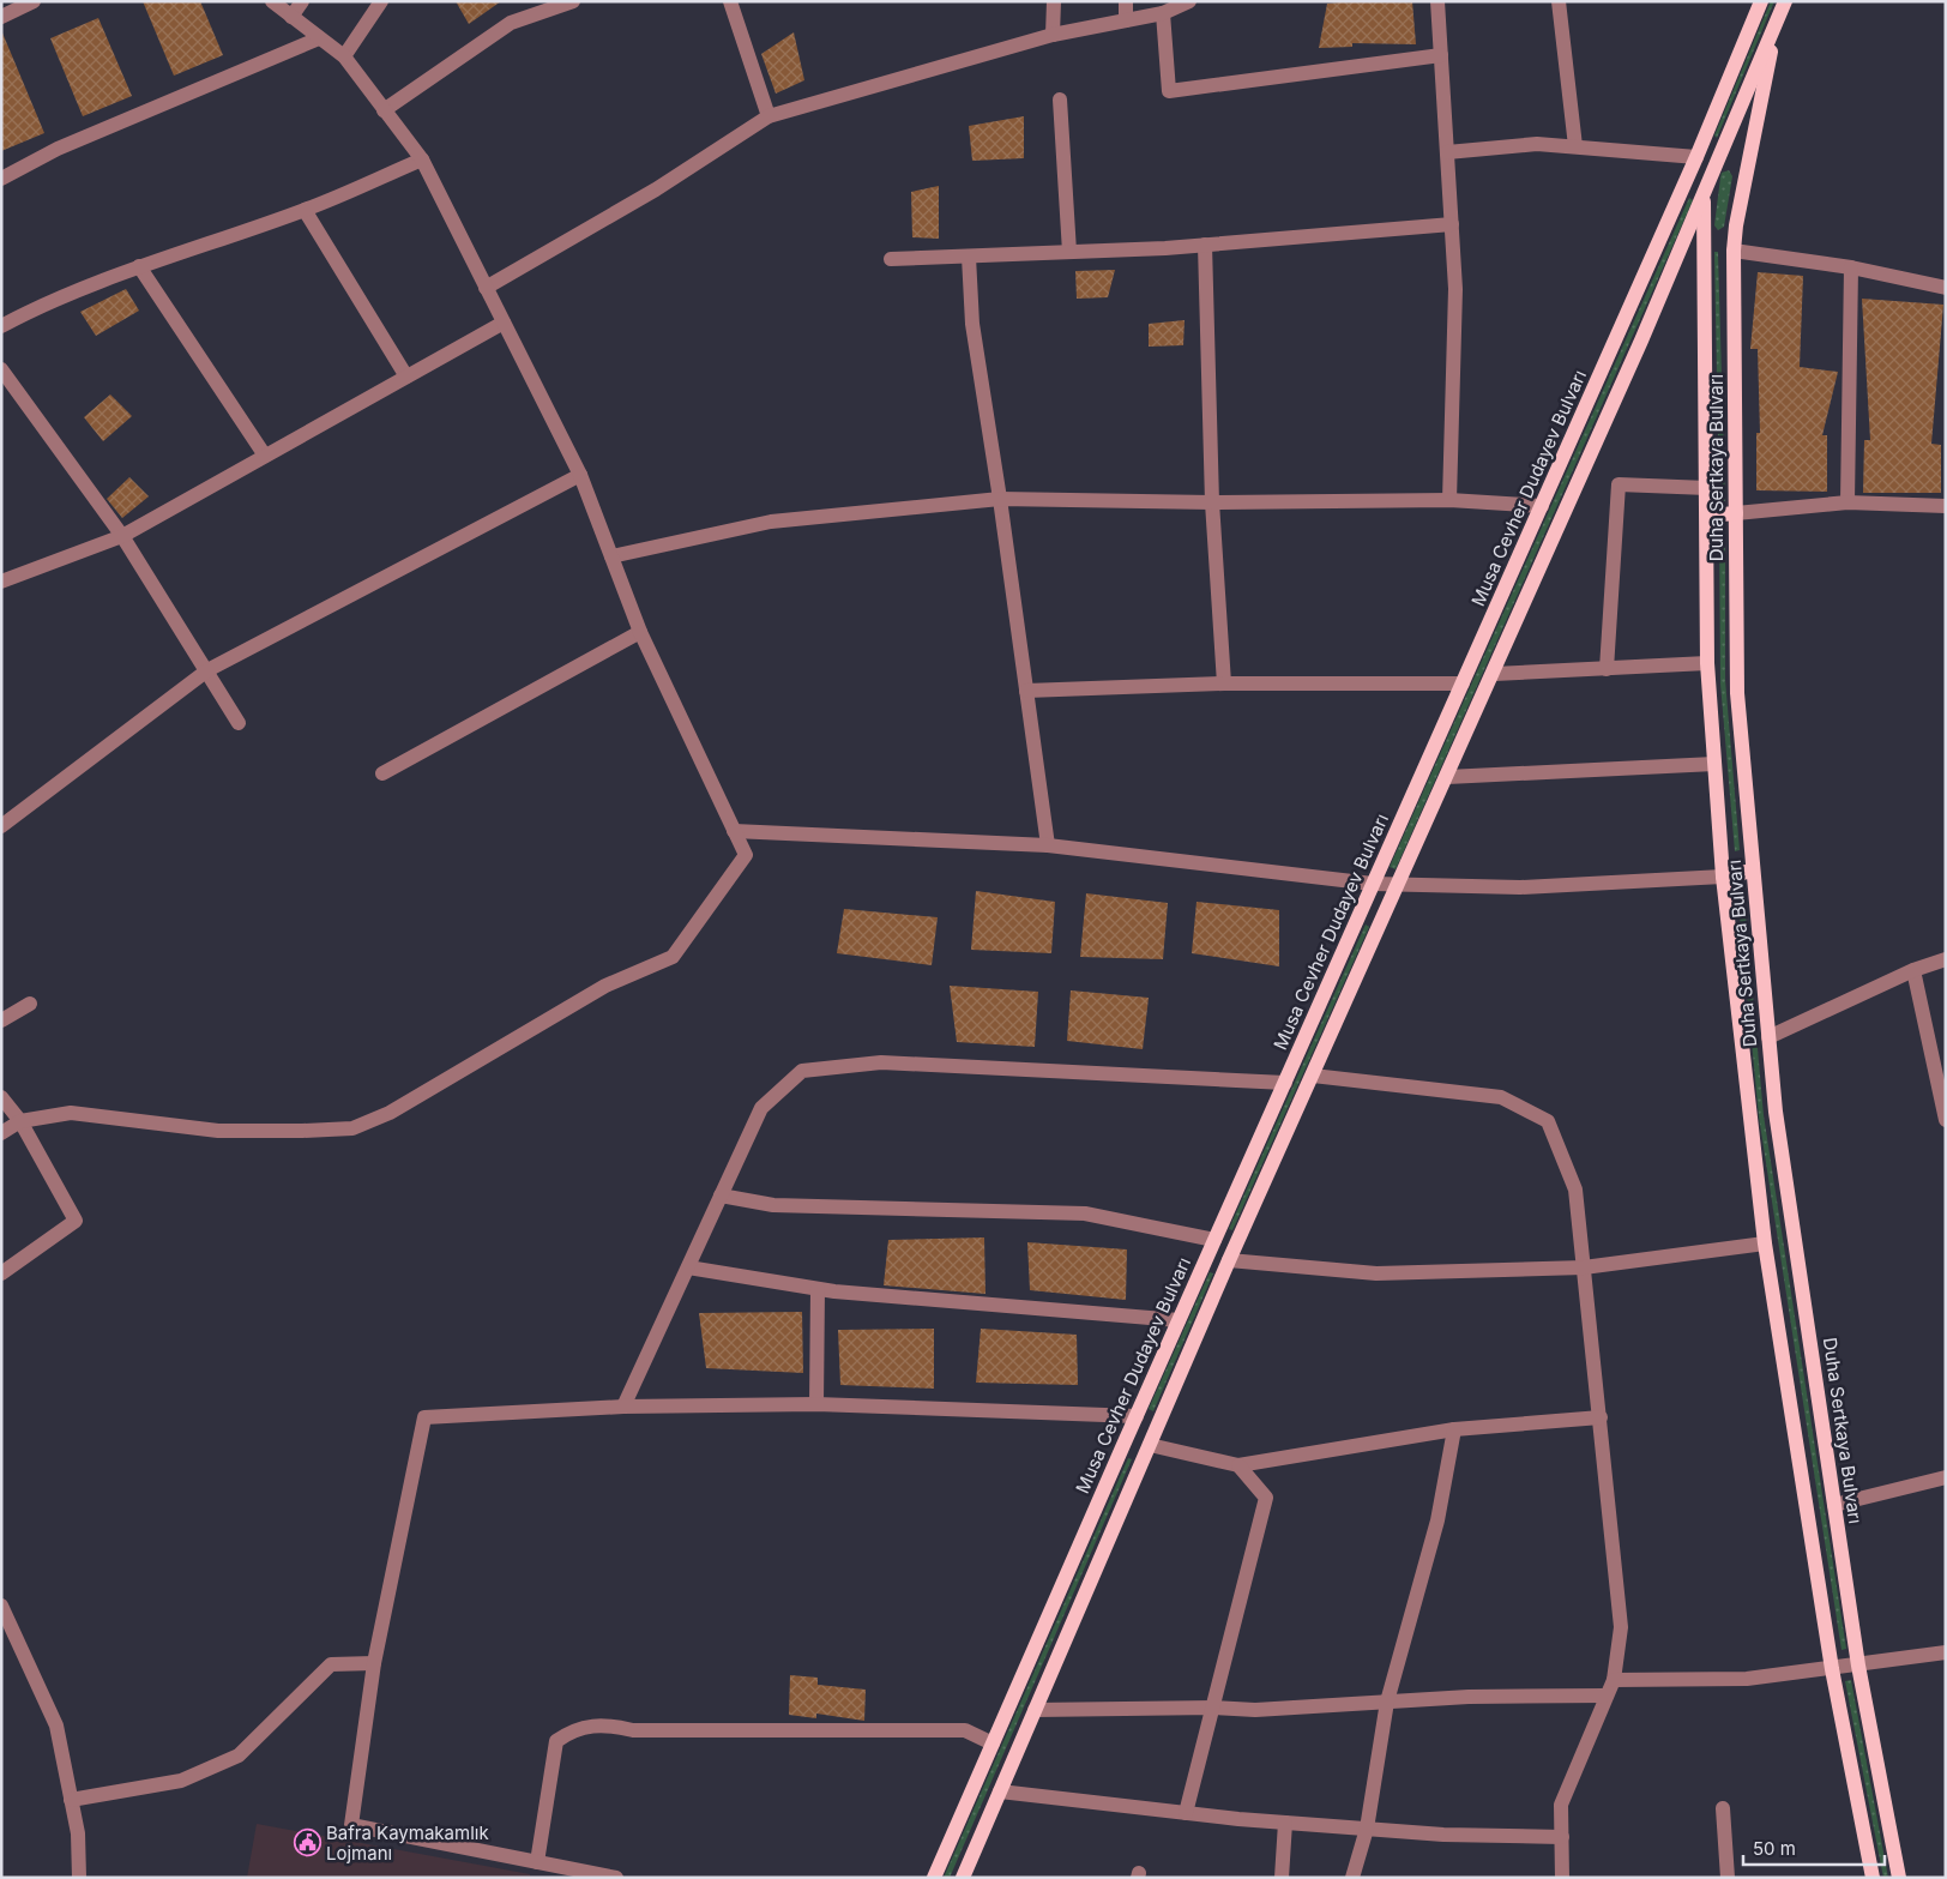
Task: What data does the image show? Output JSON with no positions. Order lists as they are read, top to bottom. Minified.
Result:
{"streets":{"main road":["Duha Sertkaya Bulvarı","Musa Cevher Dudayev Bulvarı"]},"crossings":[["Duha Sertkaya Bulvarı","Musa Cevher Dudayev Bulvarı"]],"places":{"public building":["Bafra Kaymakamlık Lojmanı"]},"scale_bar":"50 m"}
